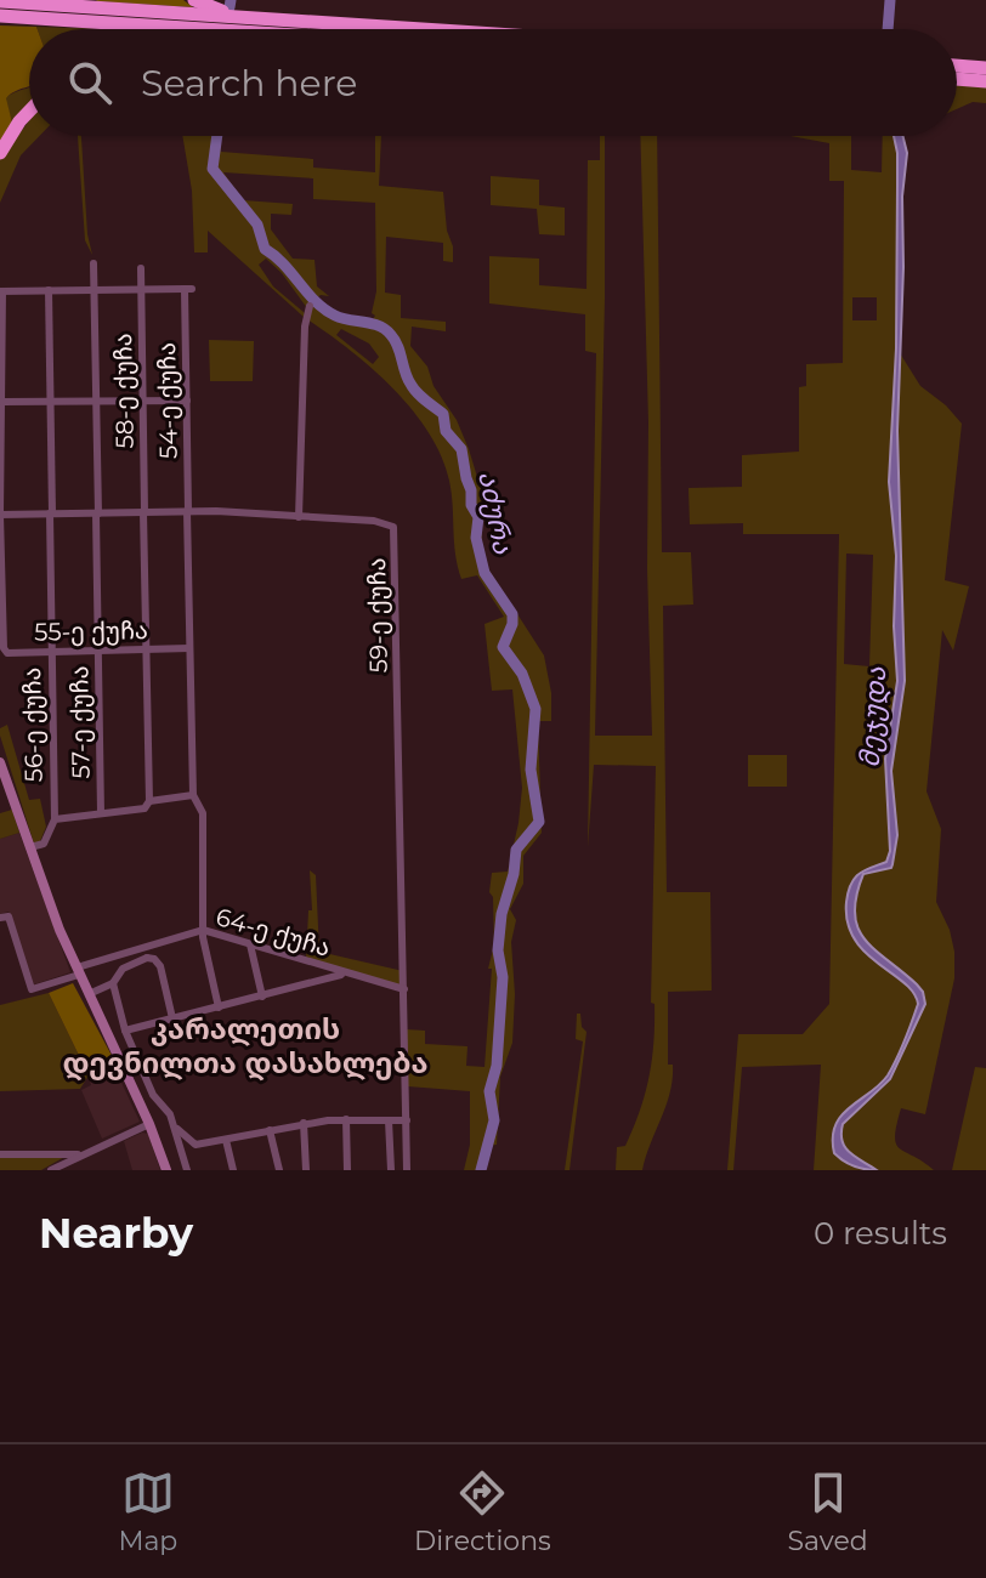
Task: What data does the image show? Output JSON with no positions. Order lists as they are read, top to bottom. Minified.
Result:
{"streets":{"street":["58-ე ქუჩა","54-ე ქუჩა","59-ე ქუჩა","55-ე ქუჩა","57-ე ქუჩა","56-ე ქუჩა","64-ე ქუჩა"]},"crossings":[["58-ე ქუჩა","54-ე ქუჩა"],["58-ე ქუჩა","59-ე ქუჩა"],["58-ე ქუჩა","55-ე ქუჩა"],["54-ე ქუჩა","59-ე ქუჩა"],["54-ე ქუჩა","55-ე ქუჩა"],["54-ე ქუჩა","57-ე ქუჩა"],["54-ე ქუჩა","56-ე ქუჩა"],["54-ე ქუჩა","64-ე ქუჩა"],["59-ე ქუჩა","55-ე ქუჩა"],["59-ე ქუჩა","57-ე ქუჩა"],["59-ე ქუჩა","56-ე ქუჩა"],["59-ე ქუჩა","64-ე ქუჩა"],["55-ე ქუჩა","57-ე ქუჩა"],["55-ე ქუჩა","56-ე ქუჩა"]],"districts":["კარალეთის დევნილთა დასახლება"],"water":["აძურა","მეჯუდა"],"page":{"search":"Search here","heading":["Nearby","0 results"],"nav":["Map","Directions","Saved"]}}
